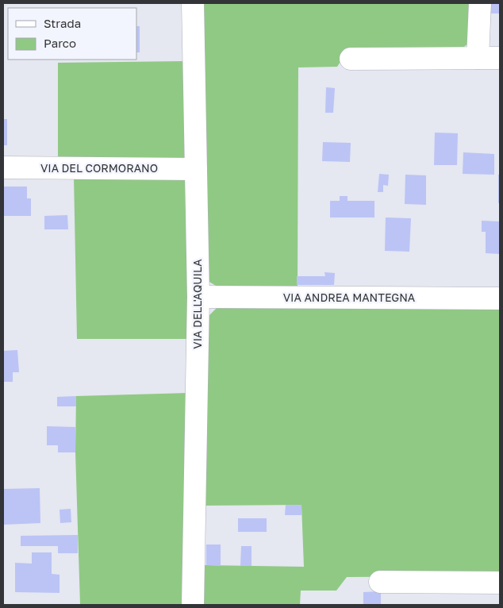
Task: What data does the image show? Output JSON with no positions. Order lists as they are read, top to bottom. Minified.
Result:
{"streets":{"street":["VIA DEL CORMORANO","VIA ANDREA MANTEGNA","VIA DELL'AQUILA"]},"crossings":[["VIA DEL CORMORANO","VIA DELL'AQUILA"],["VIA ANDREA MANTEGNA","VIA DELL'AQUILA"]],"legend":["Strada","Parco"]}
